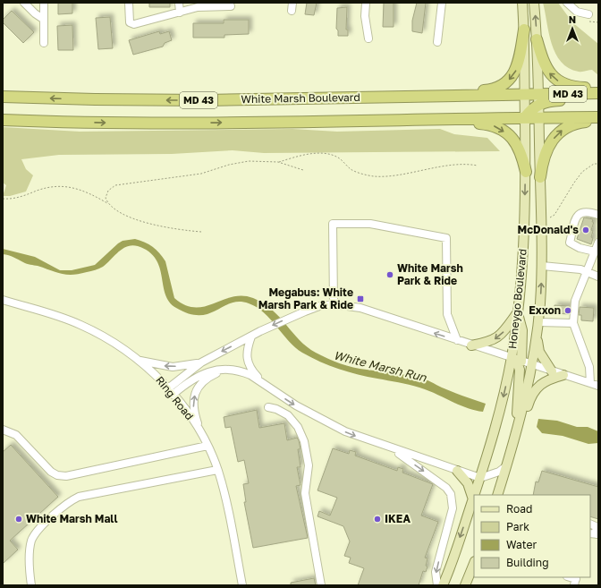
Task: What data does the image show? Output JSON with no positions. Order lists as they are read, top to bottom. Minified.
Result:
{"streets":{"highway":["MD 43","White Marsh Boulevard"],"main road":["Honeygo Boulevard"],"street":["Ring Road"]},"crossings":[["White Marsh Boulevard","Honeygo Boulevard"]],"water":["White Marsh Run"],"places":{"other":["McDonald's","White Marsh Park & Ride","Exxon","White Marsh Mall","IKEA"],"transit":["Megabus: White Marsh Park & Ride"]},"legend":["Road","Park","Water","Building"],"north":"top"}
